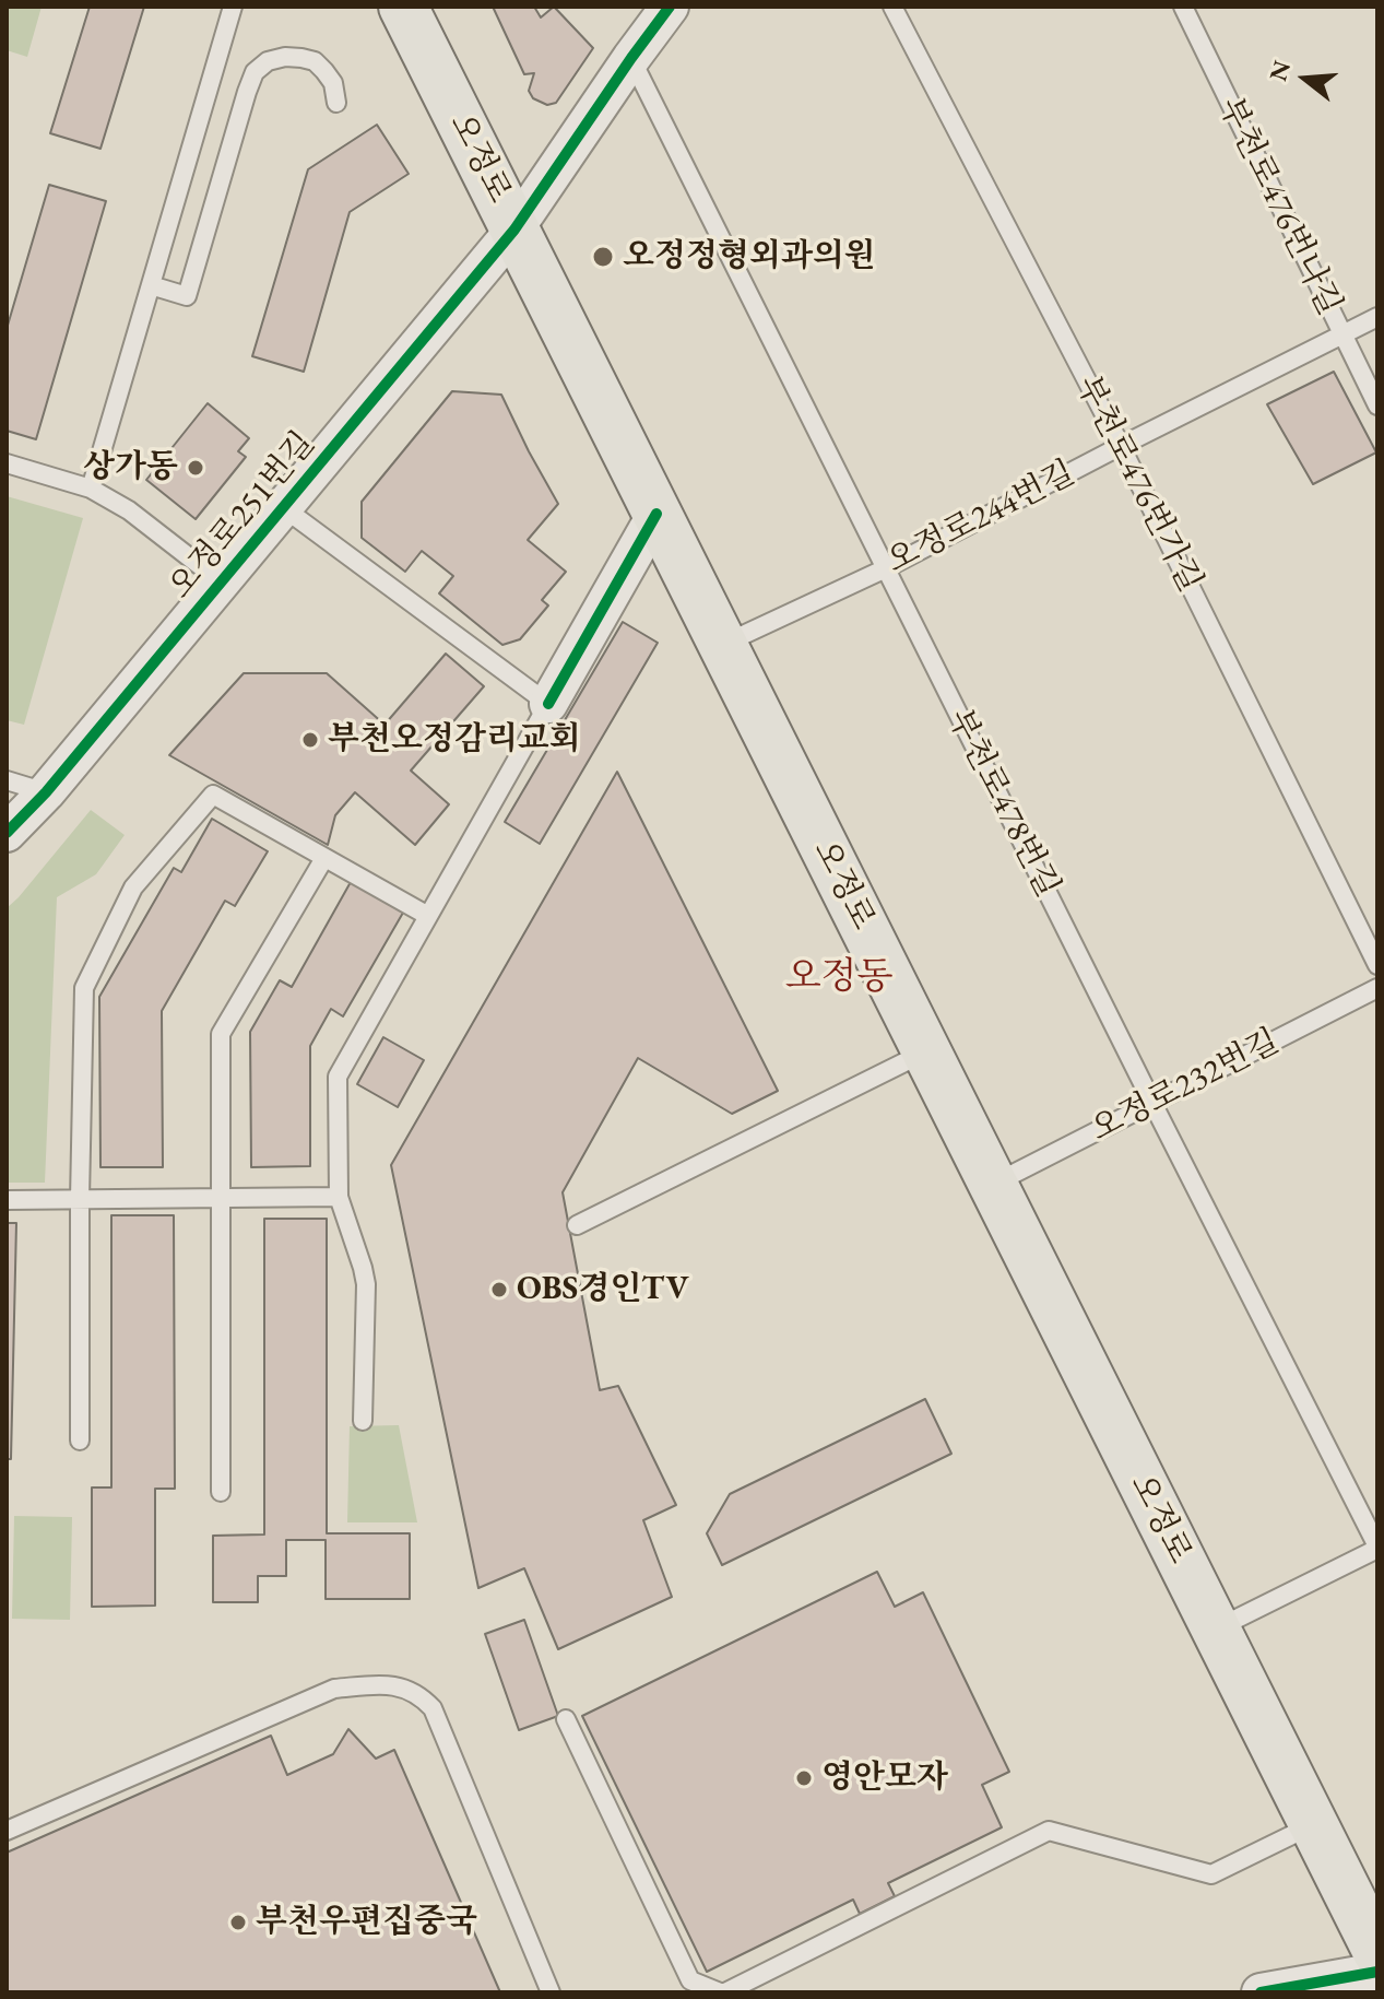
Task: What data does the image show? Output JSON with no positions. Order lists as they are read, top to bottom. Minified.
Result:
{"streets":{"main road":["오정로"],"street":["오정로251번길"],"lane":["부천로476번나길","부천로476번가길","오정로244번길","부천로478번길","오정로232번길"]},"crossings":[["오정로","오정로251번길"],["오정로","오정로244번길"],["오정로","오정로232번길"],["부천로476번나길","오정로244번길"],["부천로476번가길","오정로244번길"],["오정로251번길","부천로478번길"],["오정로244번길","부천로478번길"],["부천로478번길","오정로232번길"]],"districts":["오정동"],"places":["오정정형외과의원","상가동","부천오정감리교회","OBS경인TV","영안모자","부천우편집중국"],"north":"left"}
